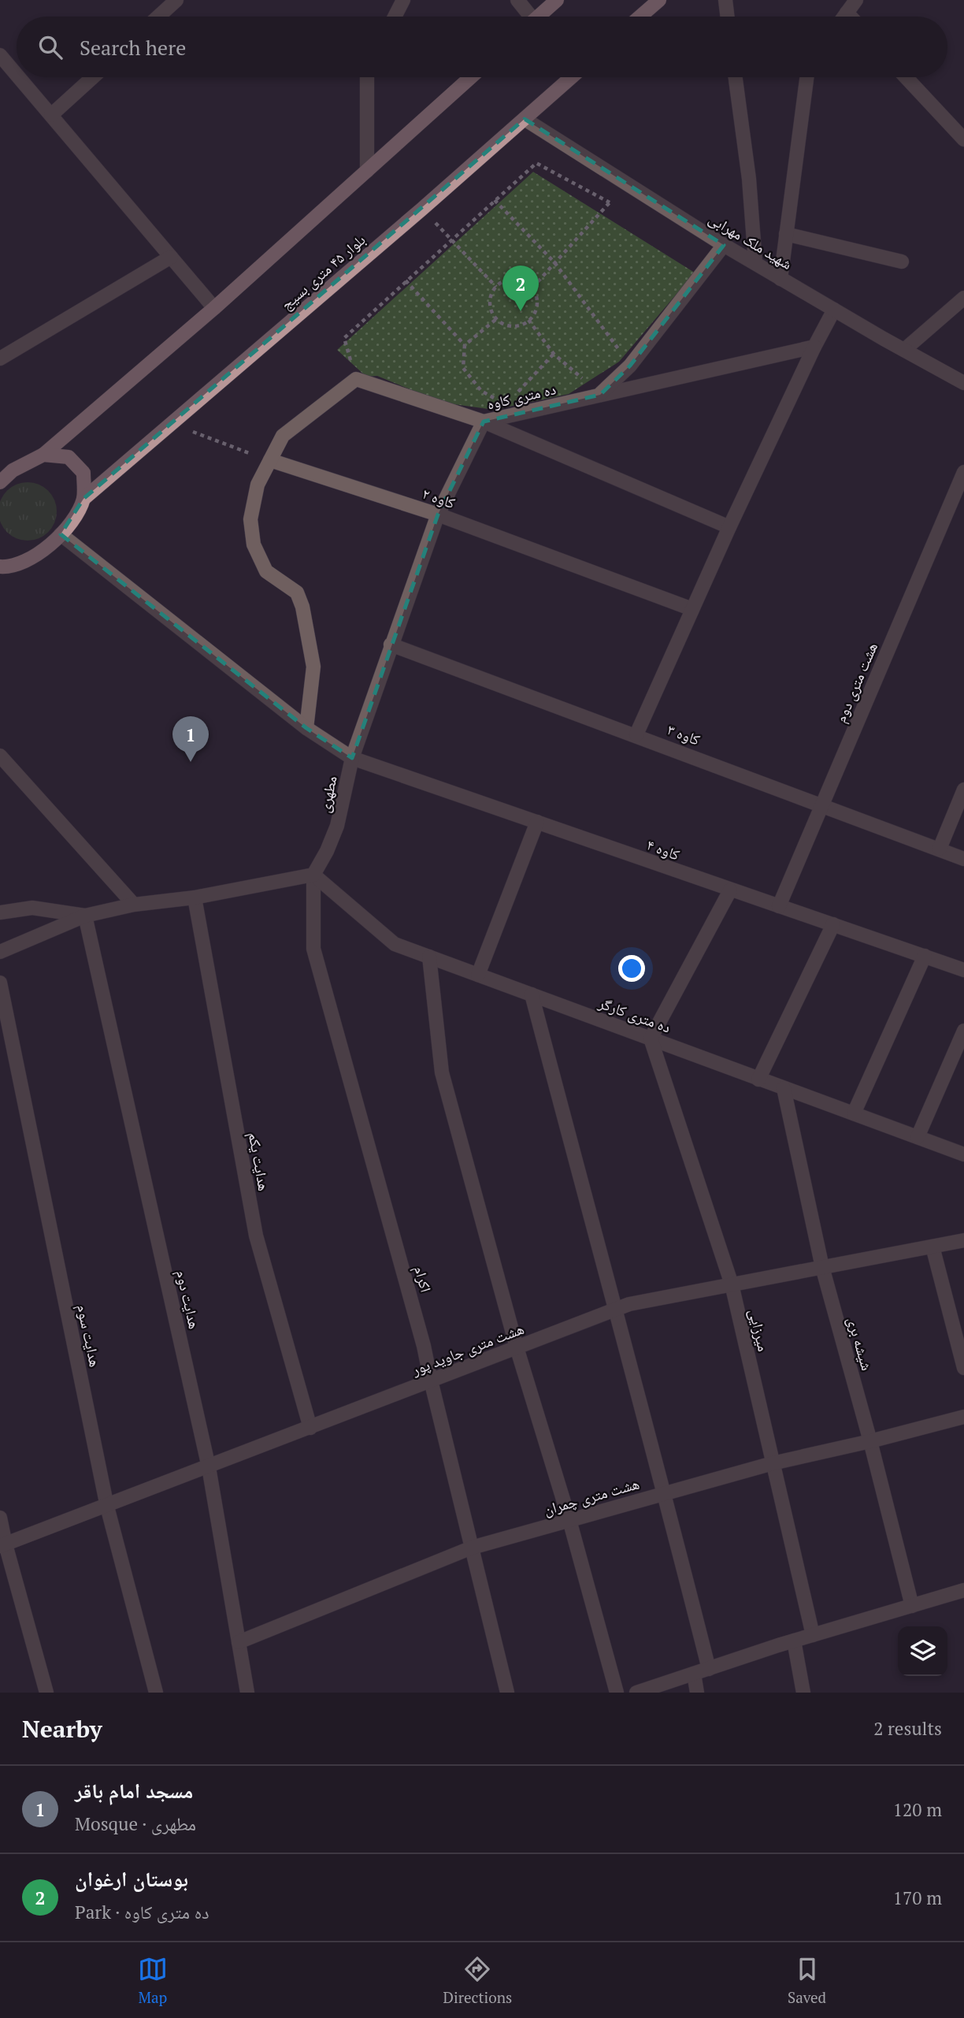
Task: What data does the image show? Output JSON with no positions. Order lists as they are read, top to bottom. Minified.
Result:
{"streets":{"main road":["بلوار ۴۵ متری بسیج"],"street":["شهید ملک مهرابی","ده متری کاوه","کاوه ۲","هشت متری دوم","کاوه ۳","مطهری","کاوه ۴","ده متری کارگر","هدایت یکم","اکرام","هدایت دوم","میرزایی","هدایت سوم","شیشه بری","هشت متری جاوید پور","هشت متری چمران"]},"crossings":[["شهید ملک مهرابی","بلوار ۴۵ متری بسیج"],["ده متری کاوه","کاوه ۲"],["ده متری کاوه","کاوه ۳"],["ده متری کاوه","مطهری"],["ده متری کاوه","کاوه ۴"],["هشت متری دوم","کاوه ۳"],["هشت متری دوم","کاوه ۴"],["مطهری","کاوه ۴"],["مطهری","ده متری کارگر"],["مطهری","اکرام"],["ده متری کارگر","اکرام"],["ده متری کارگر","میرزایی"],["ده متری کارگر","شیشه بری"],["هدایت یکم","هشت متری جاوید پور"],["اکرام","هشت متری جاوید پور"],["اکرام","هشت متری چمران"],["هدایت دوم","هشت متری جاوید پور"],["هدایت دوم","هشت متری چمران"],["میرزایی","هشت متری جاوید پور"],["میرزایی","هشت متری چمران"],["هدایت سوم","هشت متری جاوید پور"],["شیشه بری","هشت متری جاوید پور"],["شیشه بری","هشت متری چمران"]],"page":{"search":"Search here","pins":["2","1"],"heading":["Nearby","2 results"],"list":[{"mark":"1","name":"مسجد امام باقر","note":"Mosque · مطهری","value":"120 m"},{"mark":"2","name":"بوستان ارغوان","note":"Park · ده متری کاوه","value":"170 m"}],"nav":["Map","Directions","Saved"]}}
